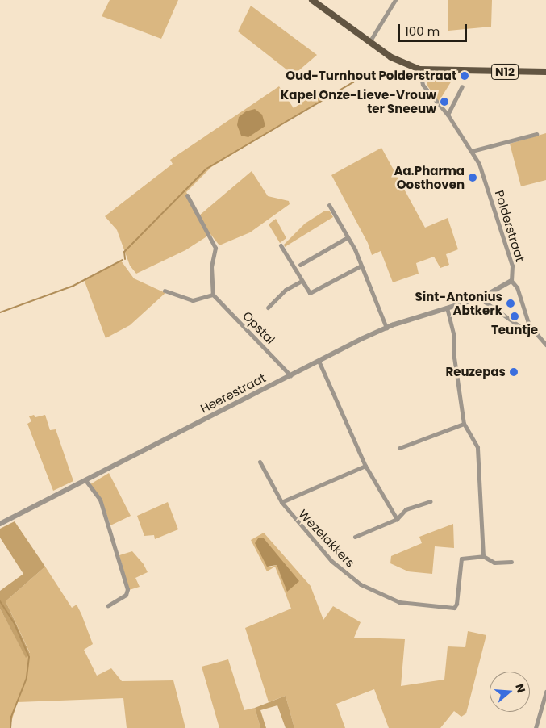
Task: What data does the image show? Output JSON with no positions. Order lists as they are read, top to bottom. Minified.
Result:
{"streets":{"main road":["N12"],"street":["Polderstraat","Opstal","Heerestraat","Wezelakkers"]},"crossings":[["N12","Polderstraat"],["Polderstraat","Heerestraat"],["Opstal","Heerestraat"]],"places":["Oud-Turnhout Polderstraat","Kapel Onze-Lieve-Vrouw ter Sneeuw","Aa.Pharma Oosthoven","Sint-Antonius Abtkerk","Teuntje","Reuzepas"],"scale_bar":"100 m","north":"right"}
